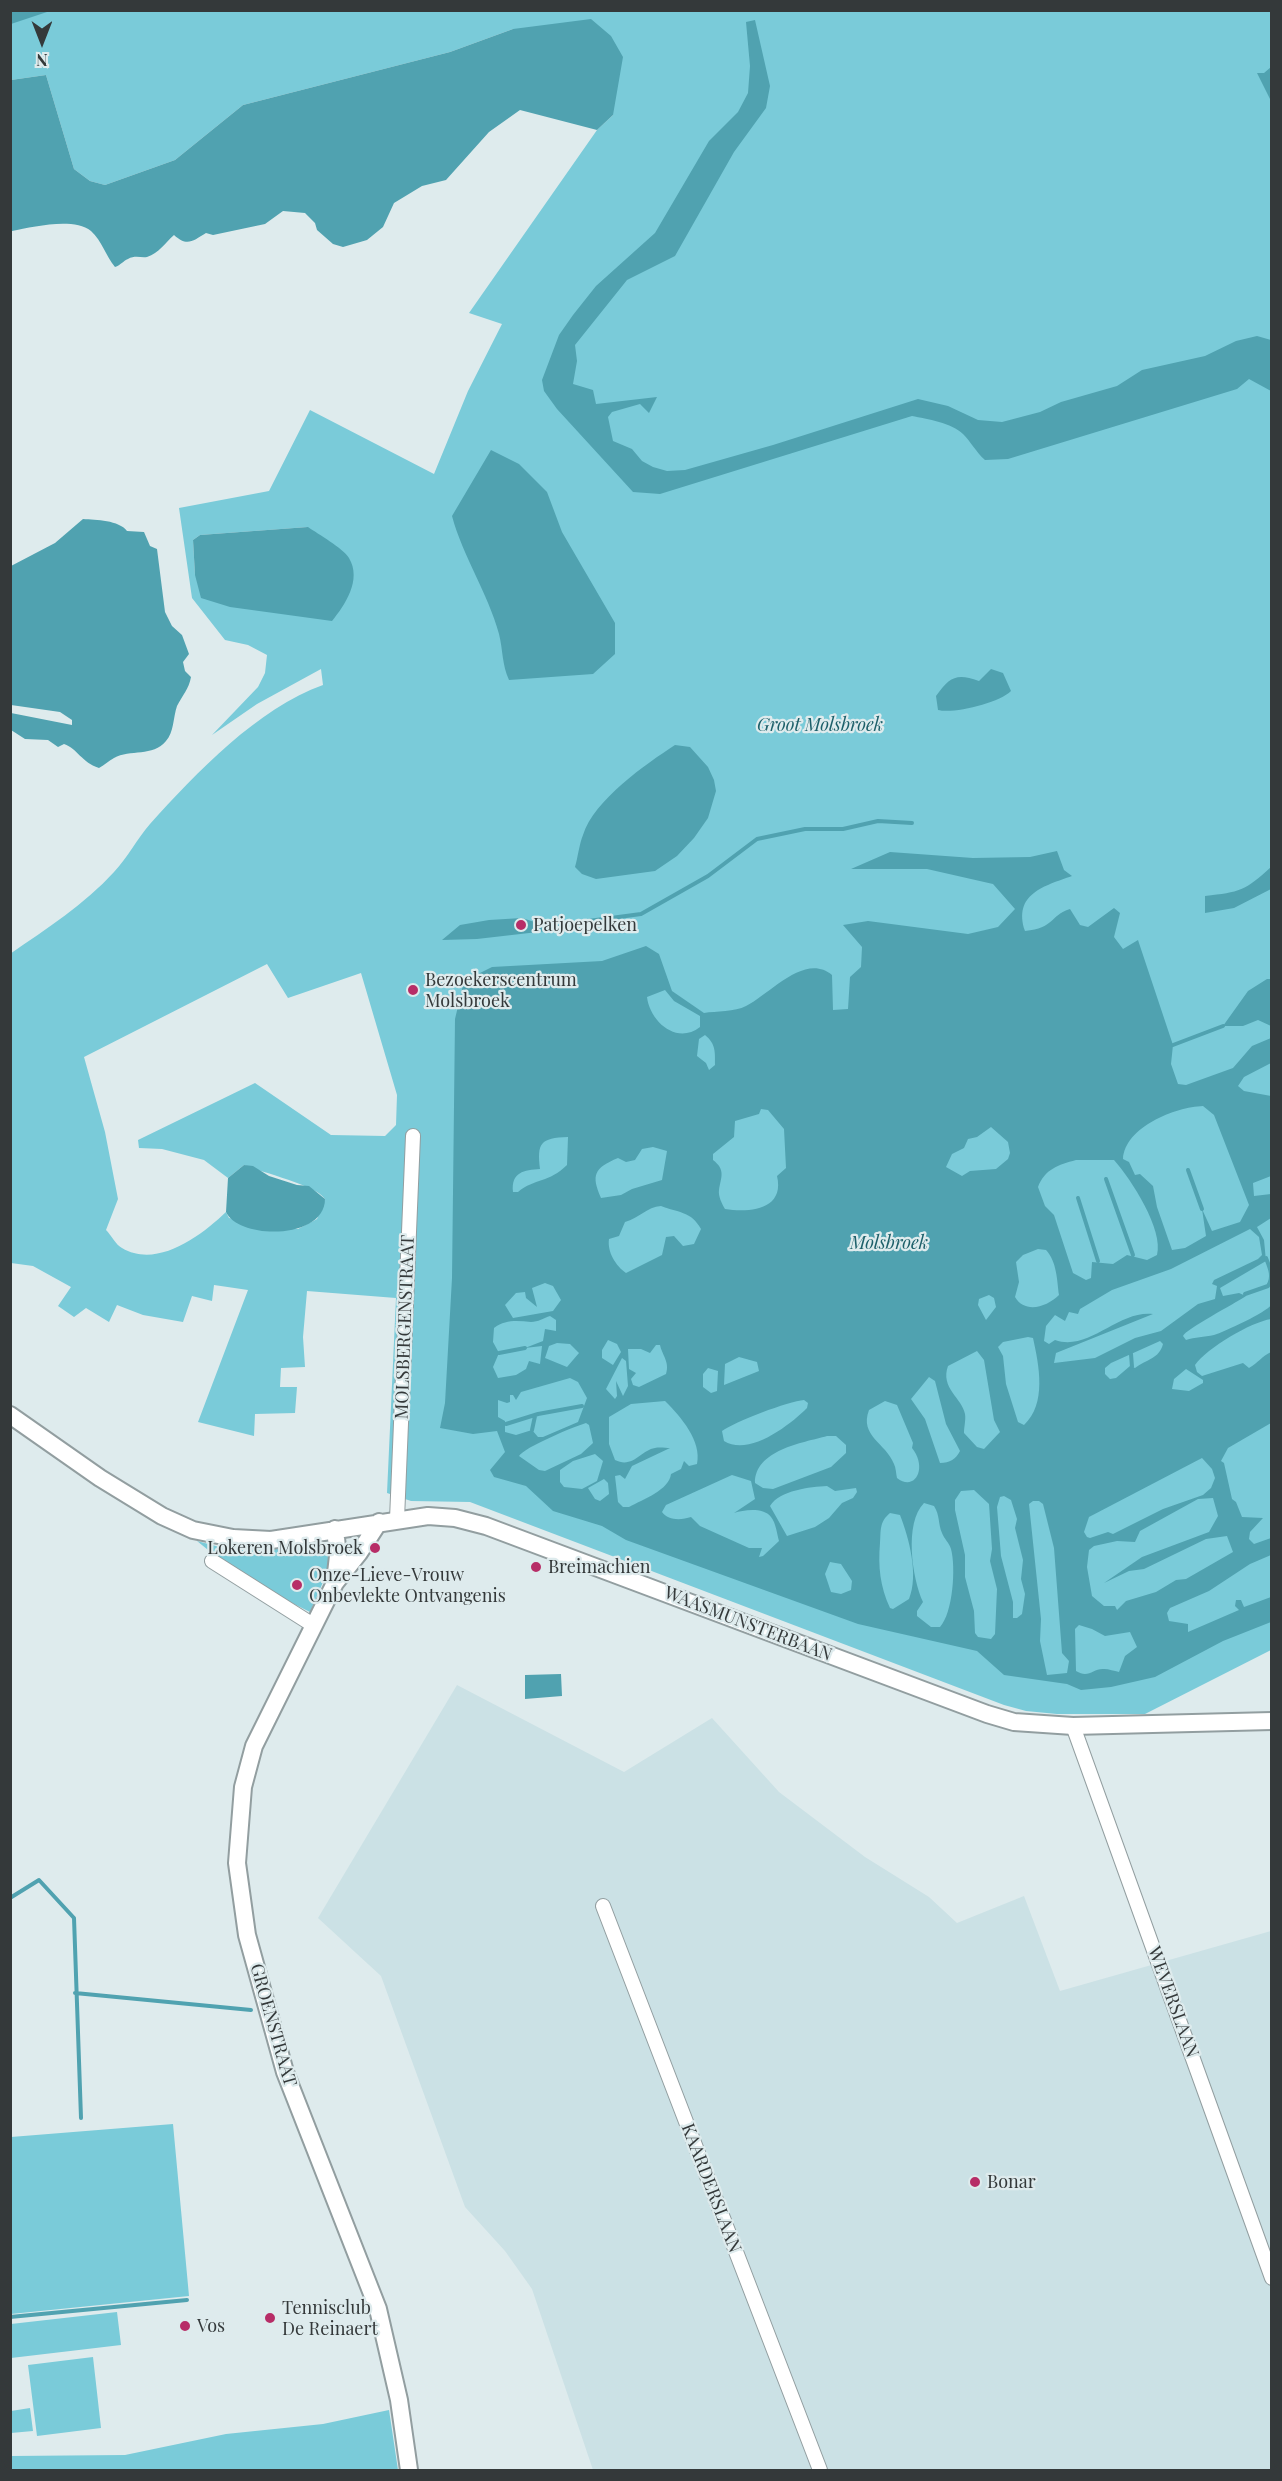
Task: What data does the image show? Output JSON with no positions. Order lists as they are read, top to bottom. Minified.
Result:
{"streets":{"street":["MOLSBERGENSTRAAT","WAASMUNSTERBAAN","WEVERSLAAN","GROENSTRAAT","KAARDERSLAAN"]},"crossings":[["MOLSBERGENSTRAAT","WAASMUNSTERBAAN"],["WAASMUNSTERBAAN","WEVERSLAAN"],["WAASMUNSTERBAAN","GROENSTRAAT"]],"parks":["Groot Molsbroek","Molsbroek"],"places":["Patjoepelken","Bezoekerscentrum Molsbroek","Lokeren Molsbroek","Breimachien","Onze-Lieve-Vrouw Onbevlekte Ontvangenis","Bonar","Tennisclub De Reinaert","Vos"],"north":"bottom"}
